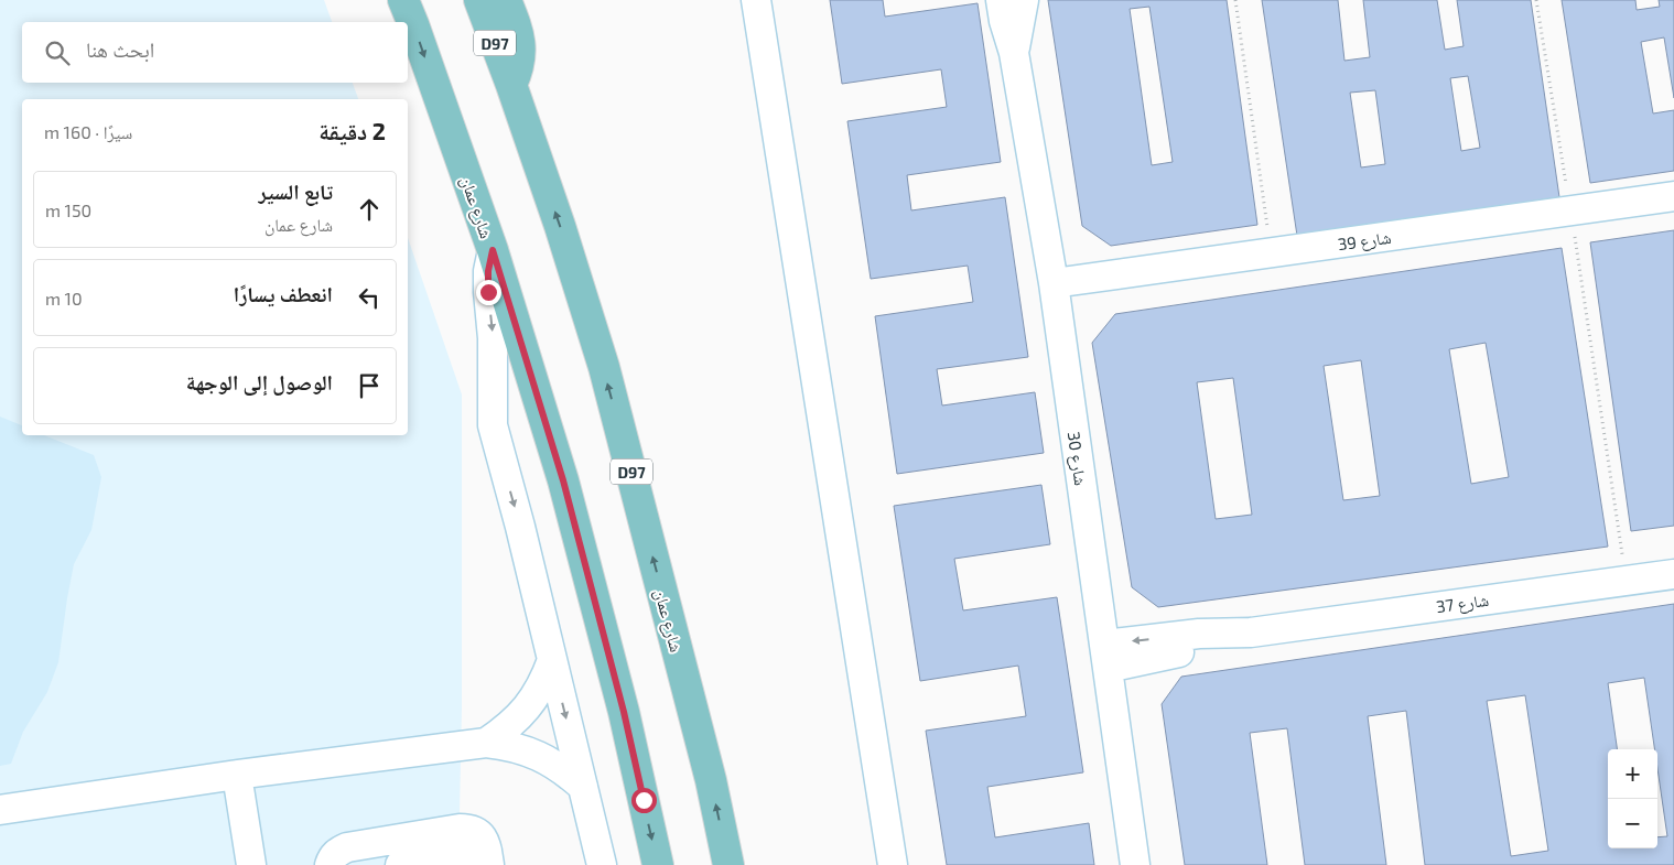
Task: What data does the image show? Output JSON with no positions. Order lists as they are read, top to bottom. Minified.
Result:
{"streets":{"main road":["D97","شارع عمان"],"street":["شارع 39","شارع 30","شارع 37"]},"crossings":[["شارع 39","شارع 30"],["شارع 30","شارع 37"]],"page":{"search":"ابحث هنا","heading":["2 دقيقة","سيرًا · 160 m"],"list":[["تابع السير","شارع عمان","150 m"],["انعطف يسارًا","10 m"],"الوصول إلى الوجهة"],"map_buttons":["+","−"]}}
